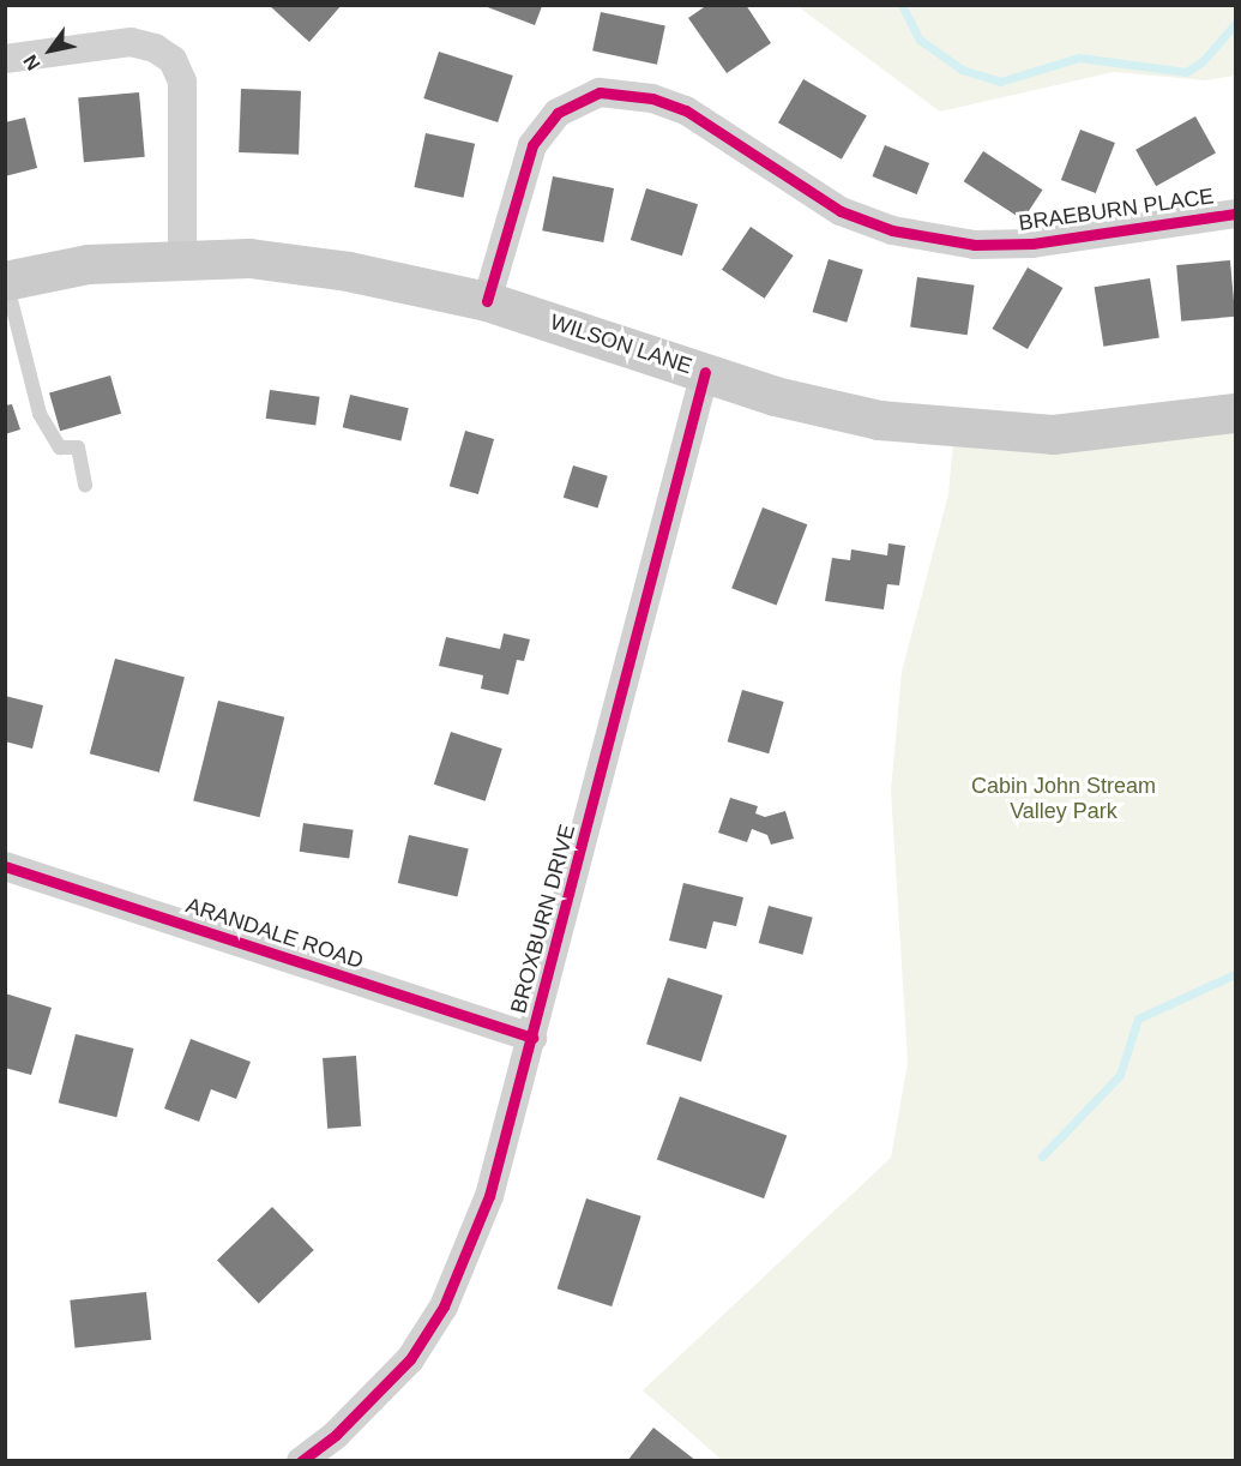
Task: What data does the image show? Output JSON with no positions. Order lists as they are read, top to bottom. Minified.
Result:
{"streets":{"main road":["WILSON LANE"],"street":["BRAEBURN PLACE","BROXBURN DRIVE","ARANDALE ROAD"]},"crossings":[["BRAEBURN PLACE","WILSON LANE"],["WILSON LANE","BROXBURN DRIVE"],["BROXBURN DRIVE","ARANDALE ROAD"]],"parks":["Cabin John Stream Valley Park"],"north":"bottom left"}
